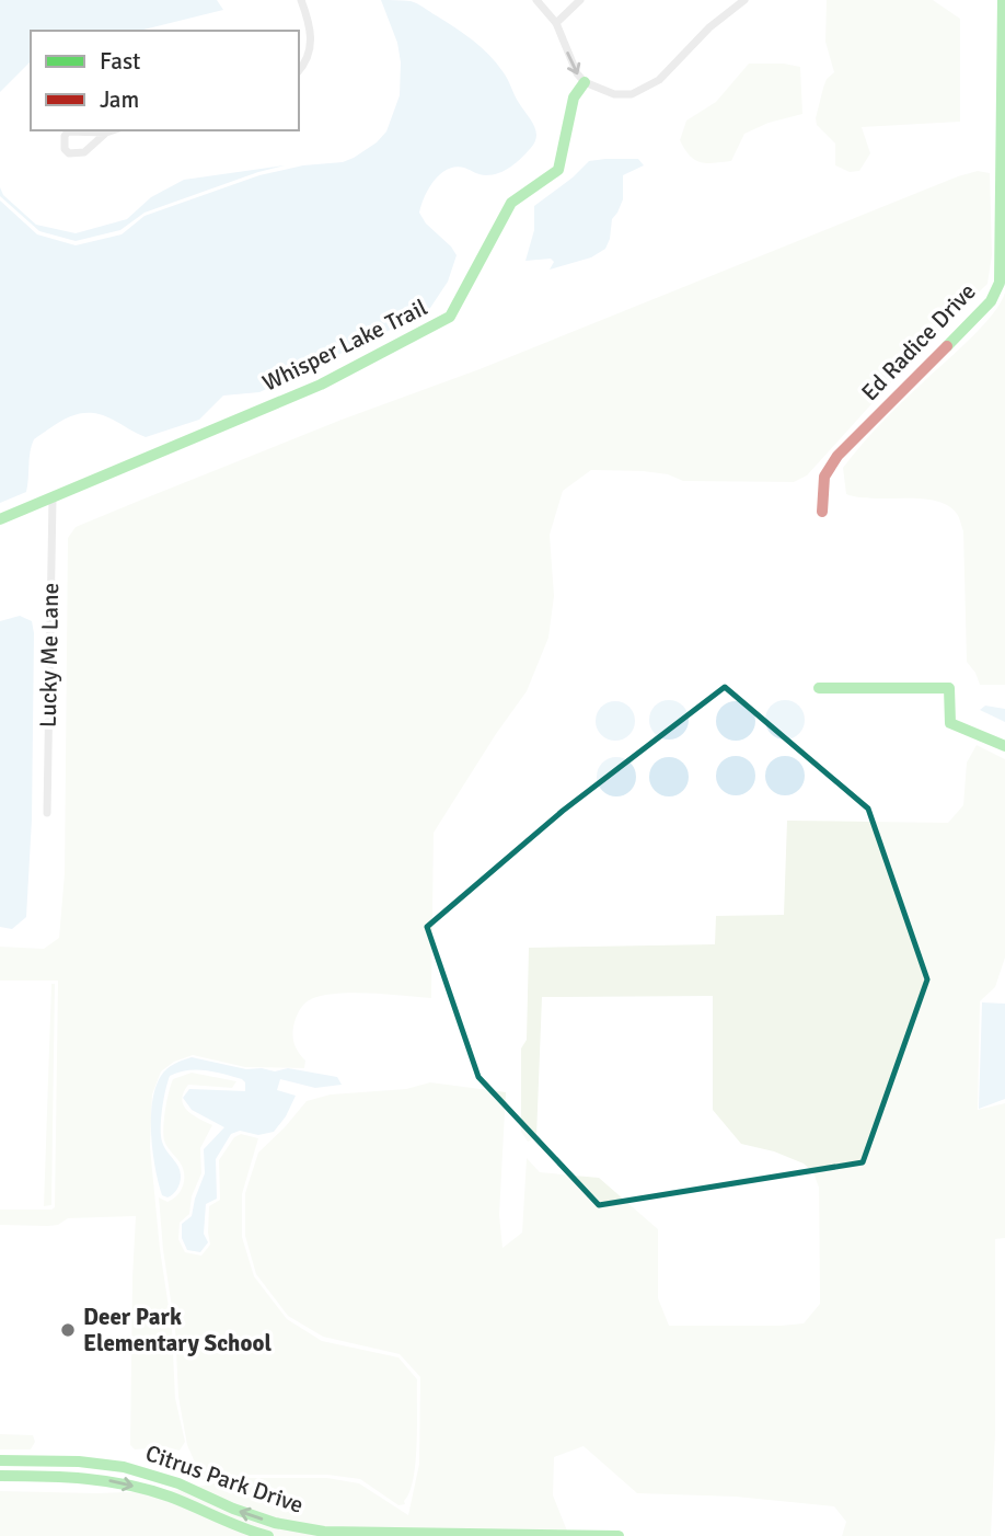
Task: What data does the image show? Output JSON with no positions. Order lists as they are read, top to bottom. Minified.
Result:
{"streets":{"street":["Ed Radice Drive","Whisper Lake Trail","Lucky Me Lane","Citrus Park Drive"]},"crossings":[["Whisper Lake Trail","Lucky Me Lane"]],"places":["Deer Park Elementary School"],"legend":["Fast","Jam"]}
